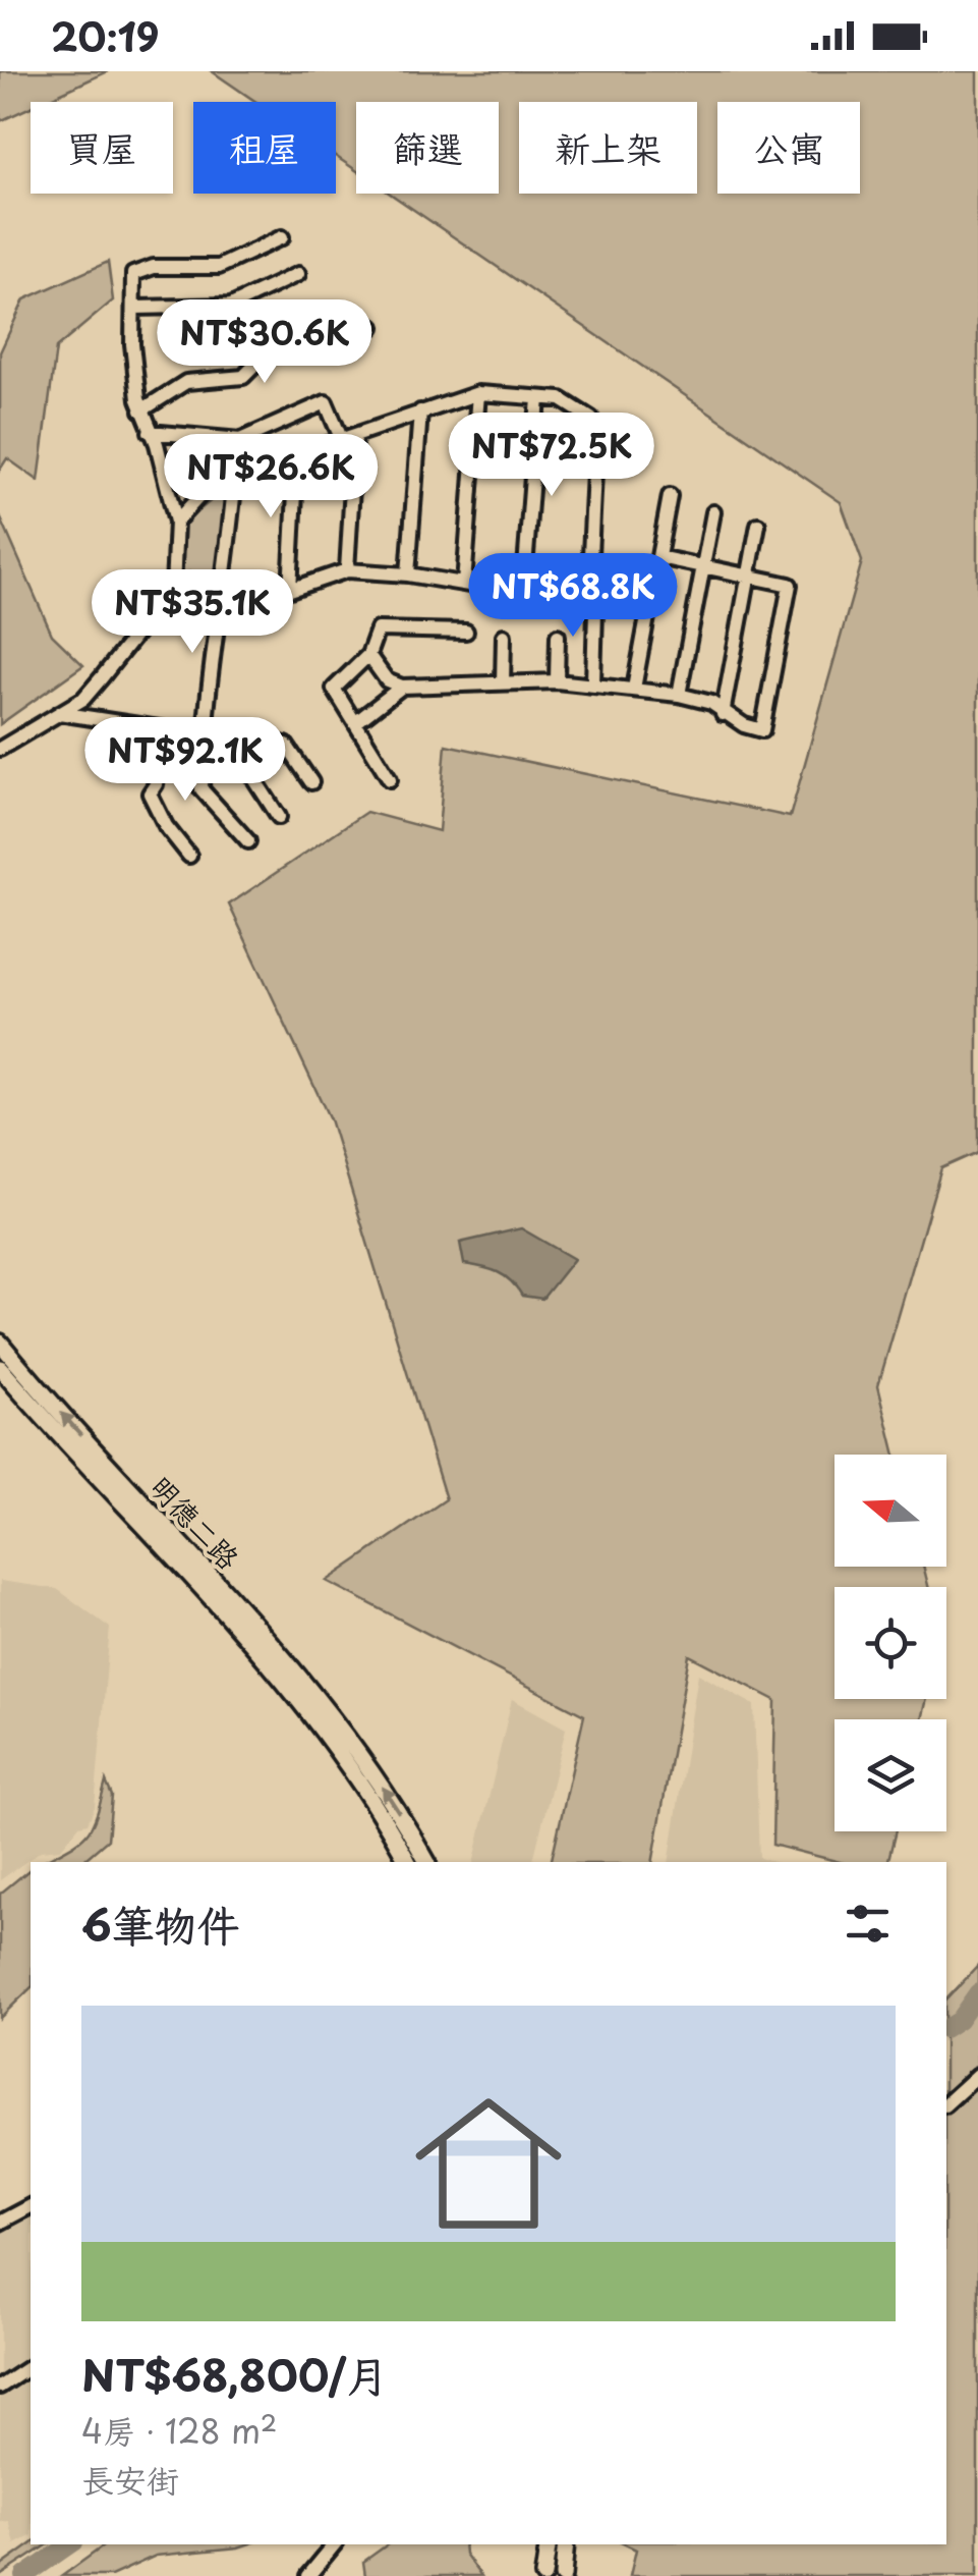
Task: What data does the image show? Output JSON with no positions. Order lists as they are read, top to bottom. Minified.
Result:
{"streets":{"main road":["明德二路"]},"north":"left","page":{"status":"20:19","chip":["買屋","租屋","篩選","新上架","公寓"],"price":["NT$30.6K","NT$72.5K","NT$26.6K","NT$68.8K","NT$35.1K","NT$92.1K"],"heading":"6筆物件","list":[{"name":"NT$68,800/月","note":"4房 · 128 m² · 長安街"}]}}
